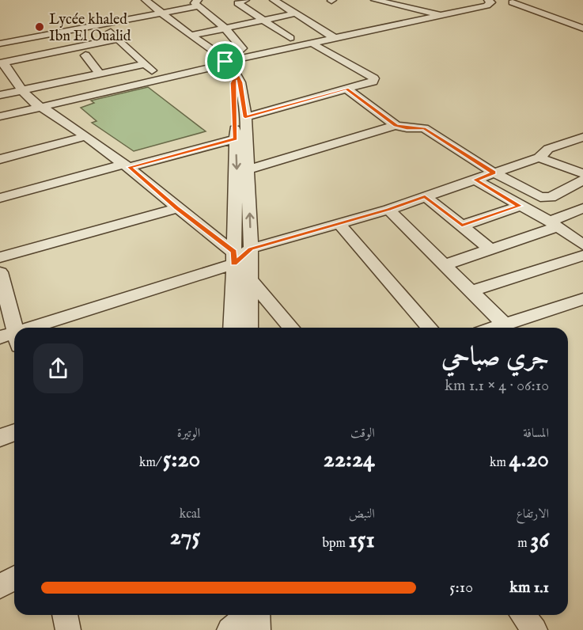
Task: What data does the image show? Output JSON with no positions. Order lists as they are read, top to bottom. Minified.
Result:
{"places":["Lycée khaled Ibn El Oualid"],"page":{"heading":["جري صباحي","06:10 · 4 × 1.1 km"],"stats":[["المسافة","4.20 km"],["الوقت","22:24"],["الوتيرة","5:20 /km"],["الارتفاع","36 m"],["النبض","151 bpm"],["kcal","275"]],"list":[{"name":"1.1 km","note":"5:10"}]}}
